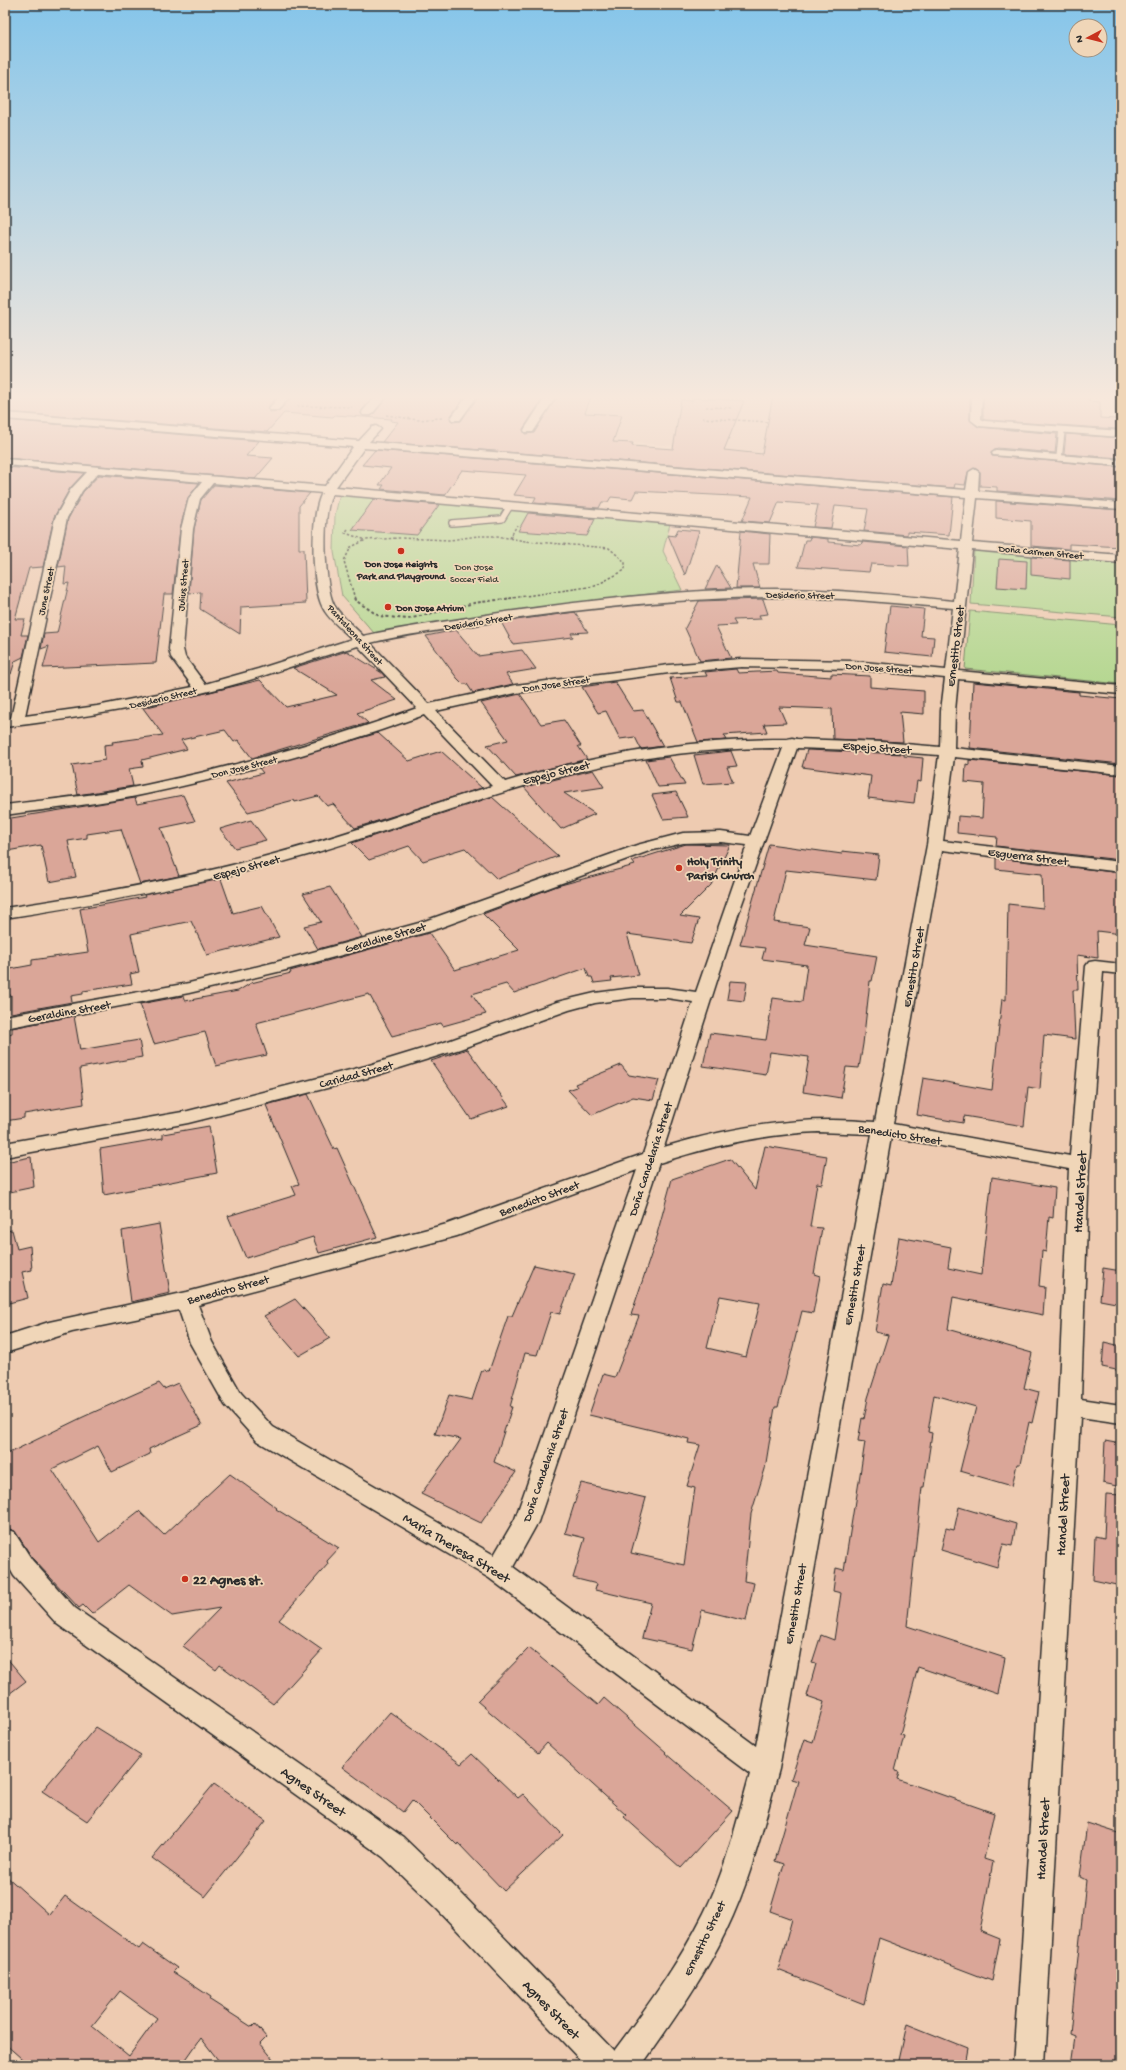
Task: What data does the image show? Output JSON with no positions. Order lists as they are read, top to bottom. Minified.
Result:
{"streets":{"street":["Doña Carmen Street","Julius Street","June Street","Desiderio Street","Pantaleona Street","Ernestito Street","Don Jose Street","Espejo Street","Esguerra Street","Geraldine Street","Caridad Street","Benedicto Street","Doña Candelaria Street","Handel Street","Maria Theresa Street","Agnes Street"]},"crossings":[["Doña Carmen Street","Ernestito Street"],["Julius Street","Desiderio Street"],["June Street","Desiderio Street"],["Desiderio Street","Pantaleona Street"],["Desiderio Street","Ernestito Street"],["Pantaleona Street","Don Jose Street"],["Pantaleona Street","Espejo Street"],["Ernestito Street","Don Jose Street"],["Ernestito Street","Espejo Street"],["Ernestito Street","Esguerra Street"],["Ernestito Street","Benedicto Street"],["Ernestito Street","Maria Theresa Street"],["Espejo Street","Doña Candelaria Street"],["Geraldine Street","Doña Candelaria Street"],["Caridad Street","Doña Candelaria Street"],["Benedicto Street","Doña Candelaria Street"],["Benedicto Street","Handel Street"],["Benedicto Street","Maria Theresa Street"],["Doña Candelaria Street","Maria Theresa Street"]],"parks":["Don Jose Soccer Field"],"places":["Don Jose Heights Park and Playground","Don Jose Atrium","Holy Trinity Parish Church","22 Agnes st."],"north":"left"}
